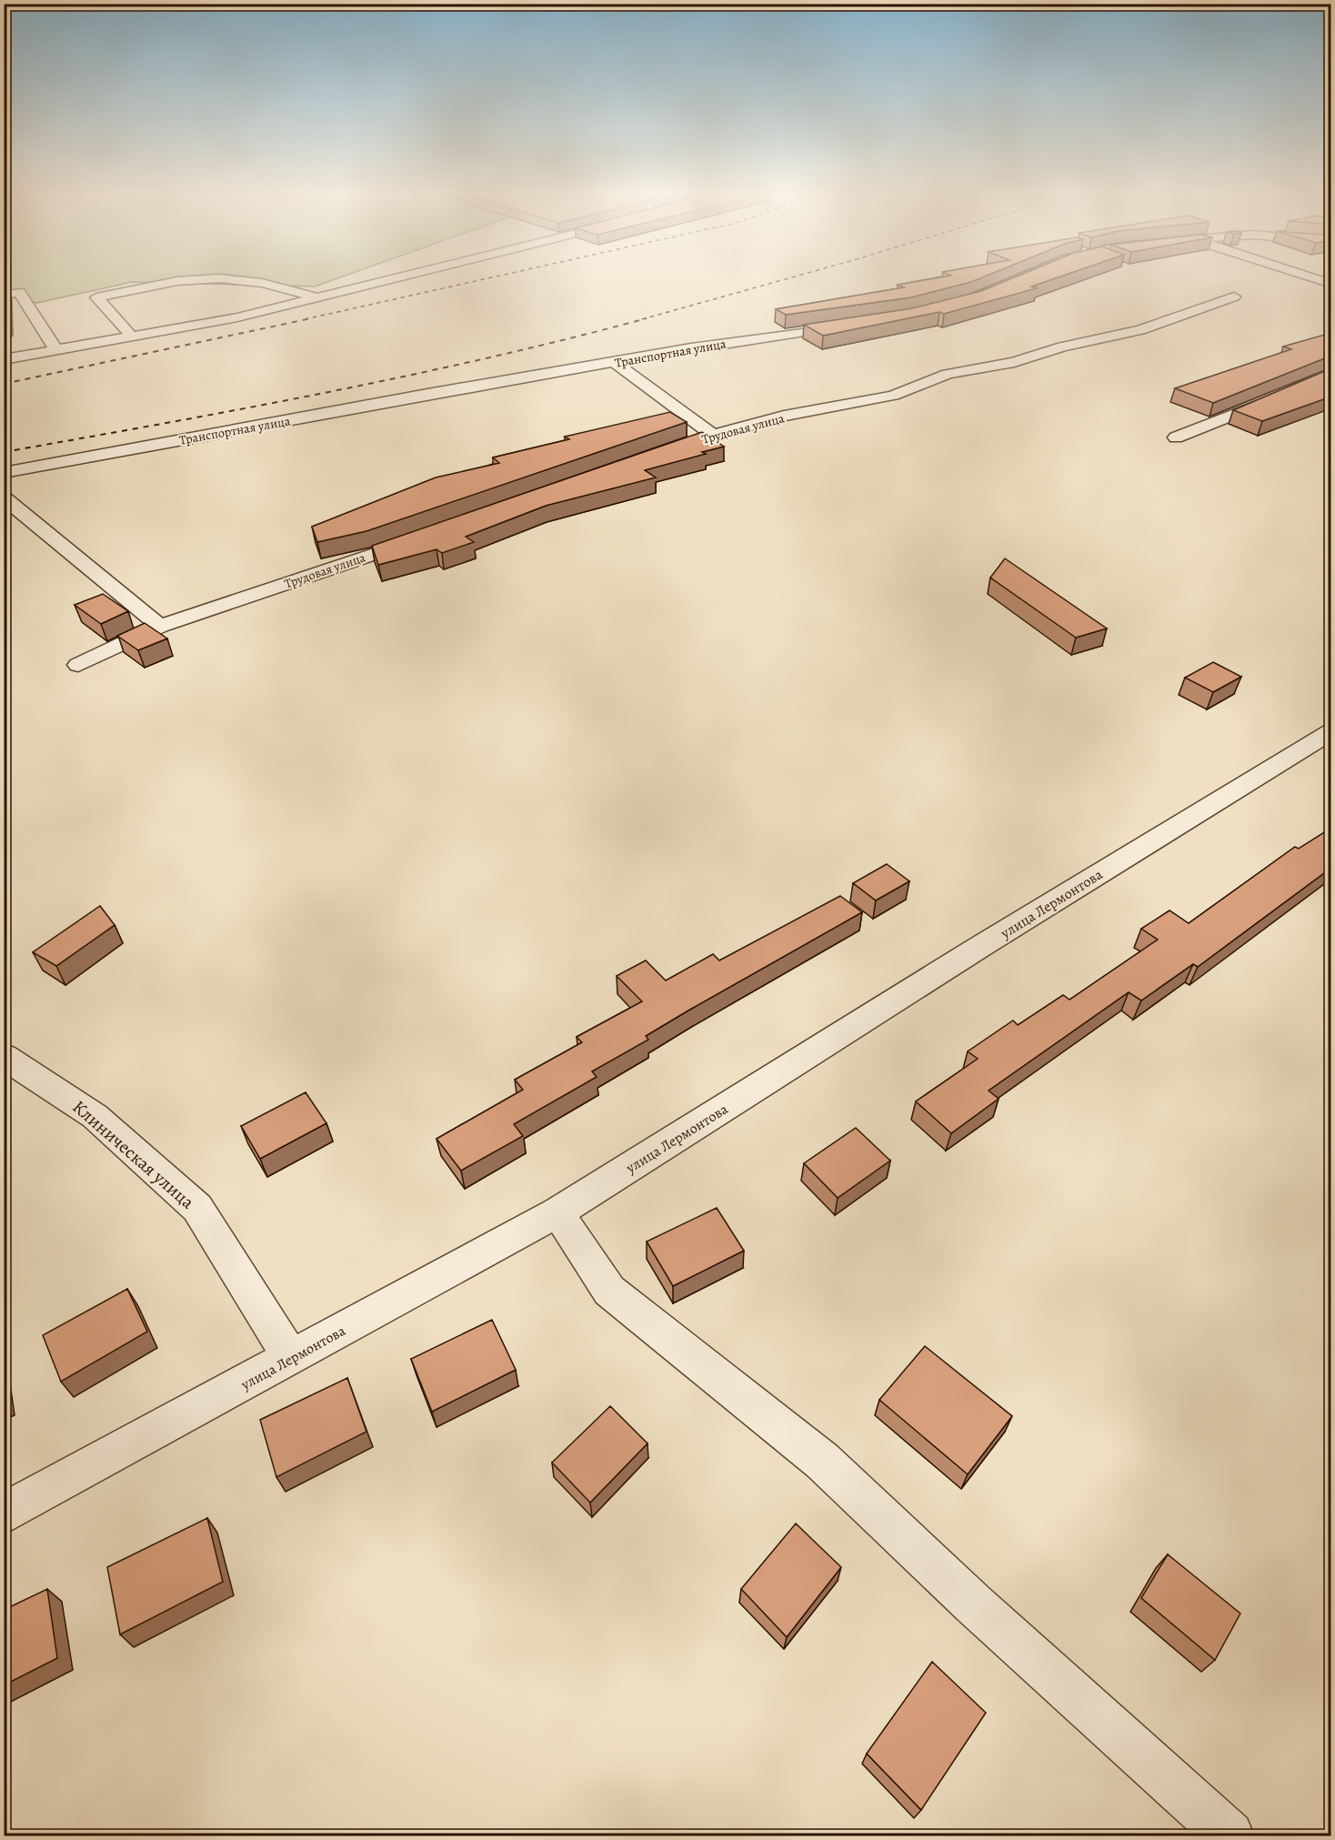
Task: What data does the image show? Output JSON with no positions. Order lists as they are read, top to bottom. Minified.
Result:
{"streets":{"street":["Транспортная улица","Трудовая улица","улица Лермонтова","Клиническая улица"]},"crossings":[["улица Лермонтова","Клиническая улица"]]}
